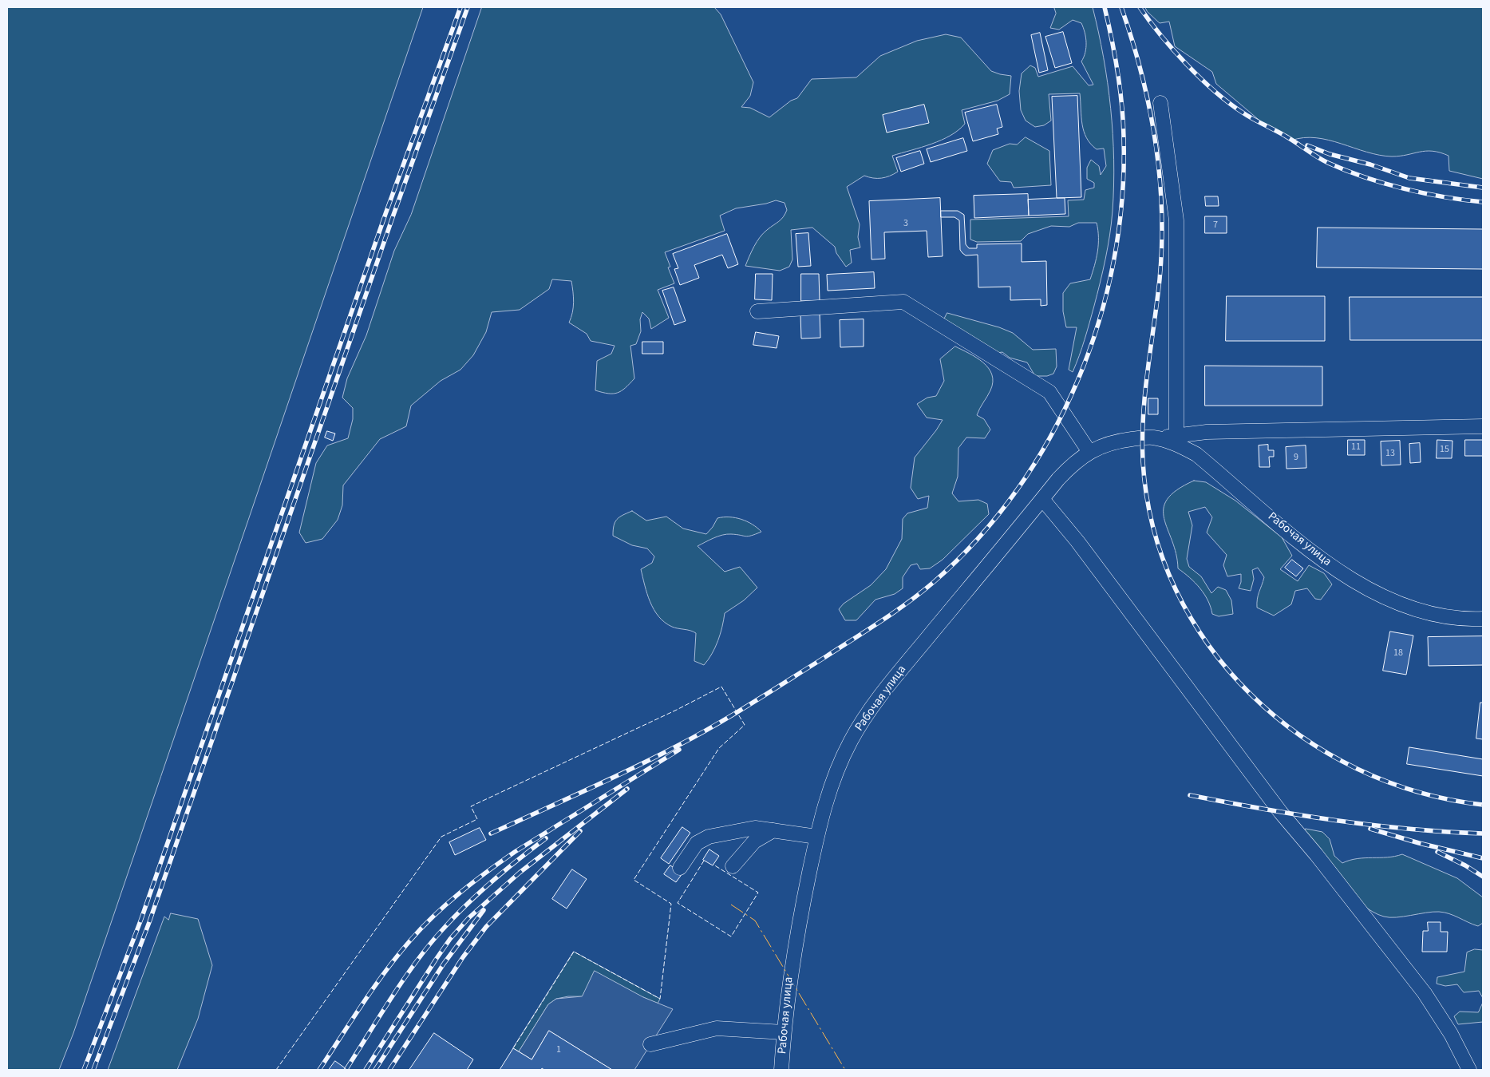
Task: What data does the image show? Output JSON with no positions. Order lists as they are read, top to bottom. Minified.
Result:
{"streets":{"street":["Рабочая улица"]},"house_numbers":["3","7","11","15","13","9","18","1"]}
